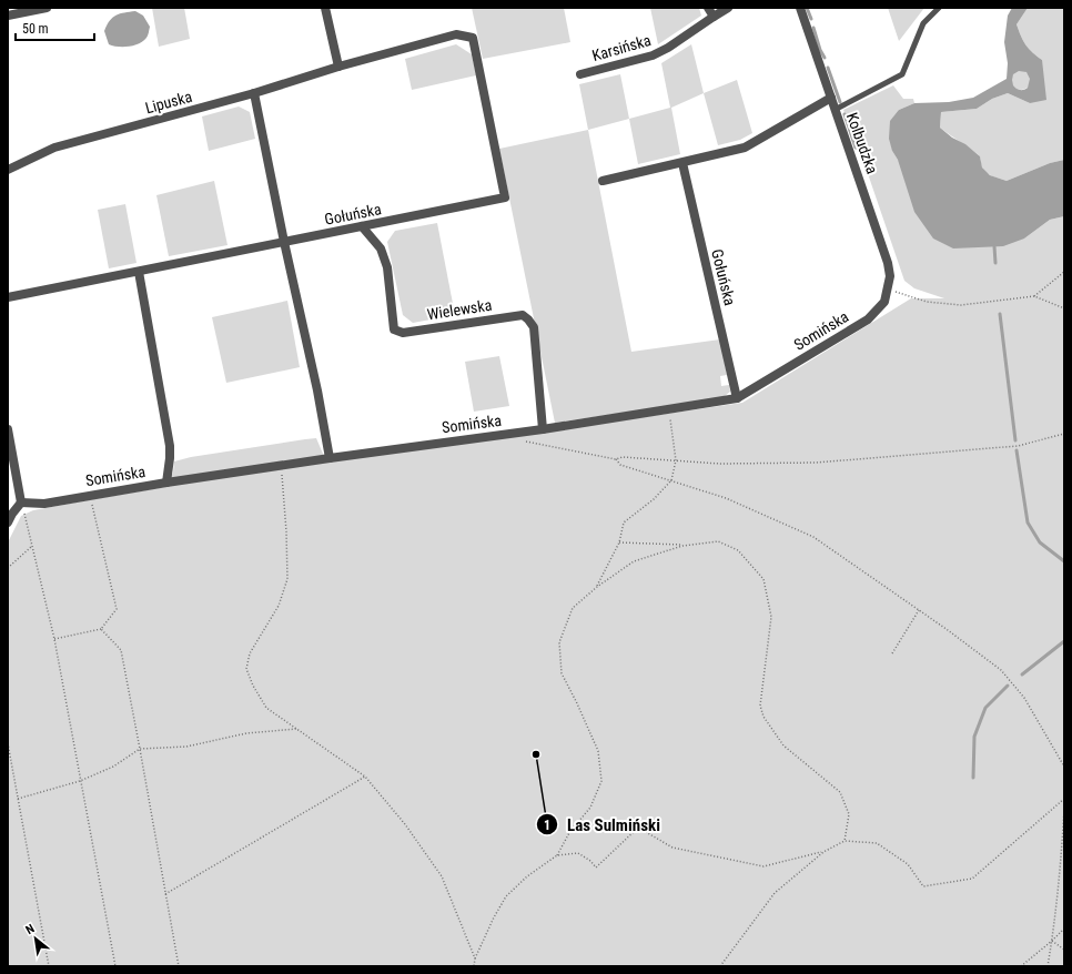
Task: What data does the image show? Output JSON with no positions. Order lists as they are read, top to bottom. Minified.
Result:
{"streets":{"street":["Karsińska","Lipuska","Kolbudzka","Gołuńska","Wielewska","Somińska"]},"crossings":[["Lipuska","Gołuńska"],["Kolbudzka","Somińska"],["Gołuńska","Wielewska"],["Gołuńska","Somińska"],["Wielewska","Somińska"]],"places":["Las Sulmiński"],"scale_bar":"50 m","north":"top left"}
